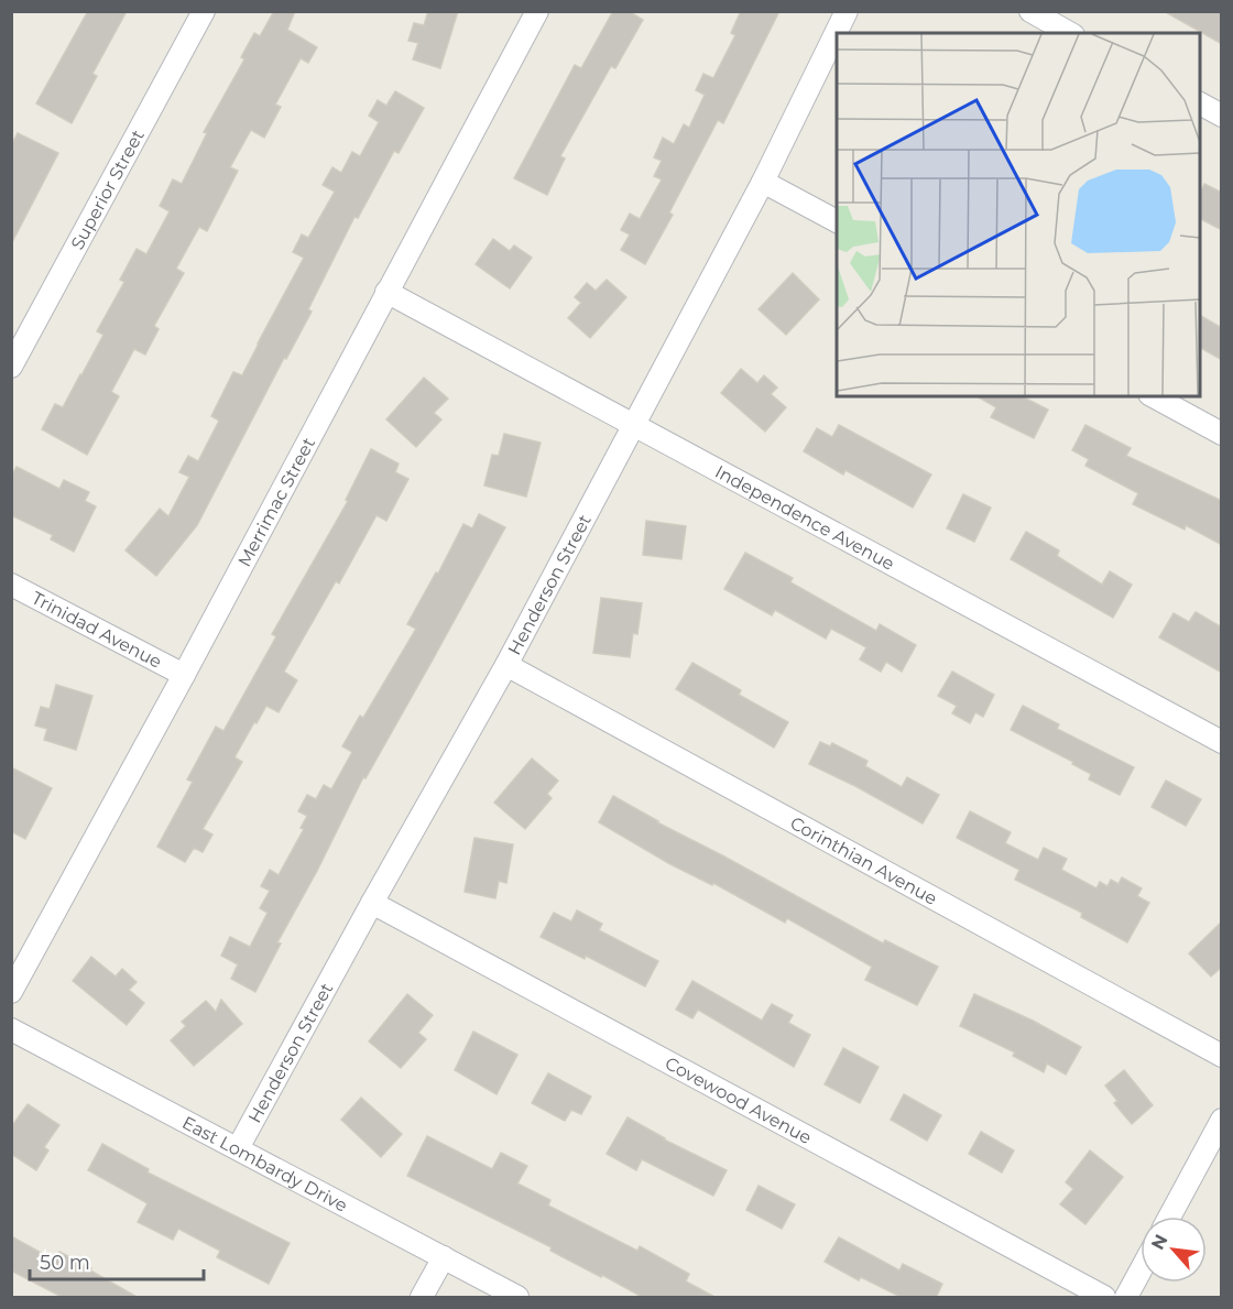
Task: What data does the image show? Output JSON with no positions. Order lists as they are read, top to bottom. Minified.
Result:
{"streets":{"street":["Superior Street","Merrimac Street","Independence Avenue","Henderson Street","Trinidad Avenue","Corinthian Avenue","Covewood Avenue","East Lombardy Drive"]},"crossings":[["Merrimac Street","Independence Avenue"],["Merrimac Street","Trinidad Avenue"],["Independence Avenue","Henderson Street"],["Henderson Street","Corinthian Avenue"],["Henderson Street","Covewood Avenue"],["Henderson Street","East Lombardy Drive"]],"scale_bar":"50 m","north":"top left"}
